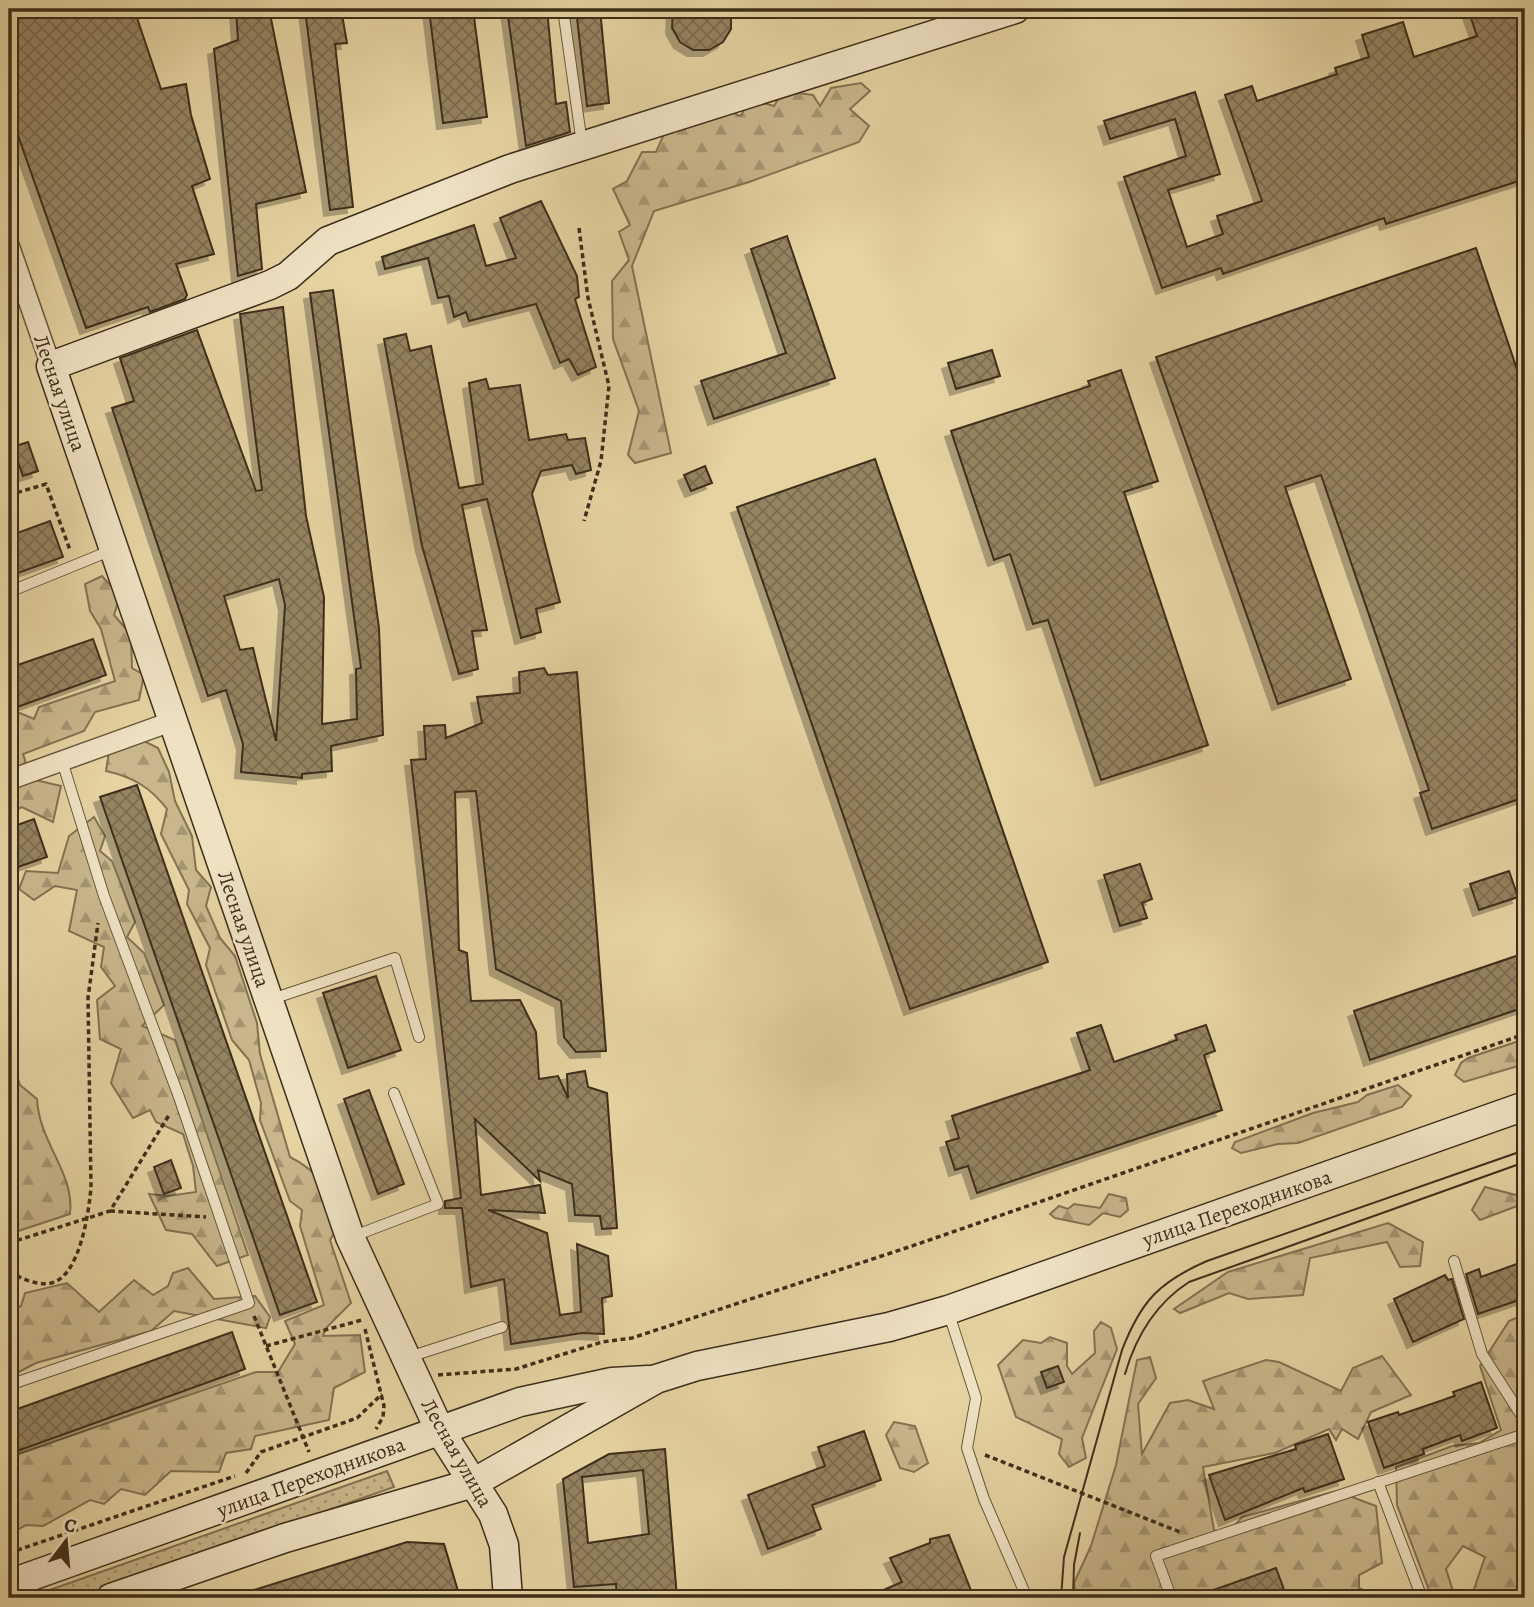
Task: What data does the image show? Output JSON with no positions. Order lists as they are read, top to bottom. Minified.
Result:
{"streets":{"main road":["Лесная улица","улица Переходникова"]},"crossings":[["Лесная улица","улица Переходникова"]],"north":"top"}
